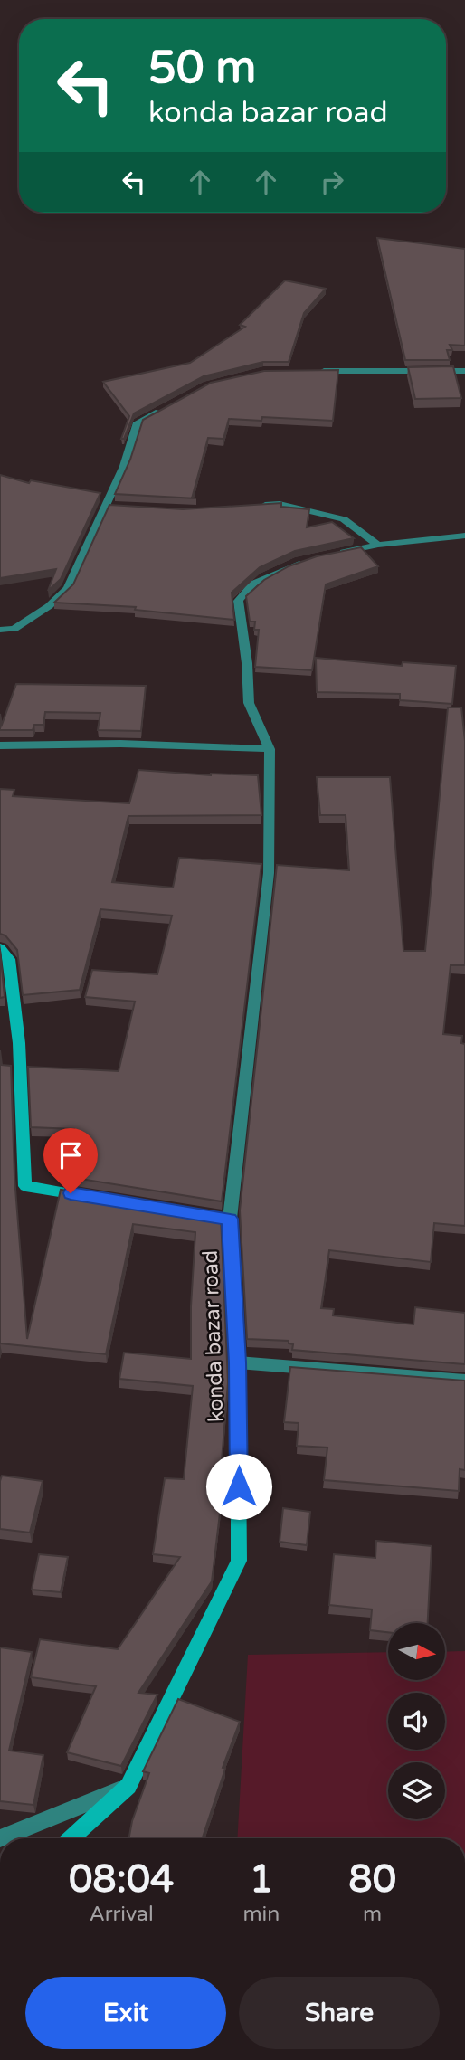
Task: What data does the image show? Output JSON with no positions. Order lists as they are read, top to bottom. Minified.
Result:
{"streets":{"street":["konda bazar road"]},"north":"right","page":{"turn":["50 m","konda bazar road"],"eta":["08:04","Arrival","1","min","80","m"],"buttons":["Exit","Share"]}}
